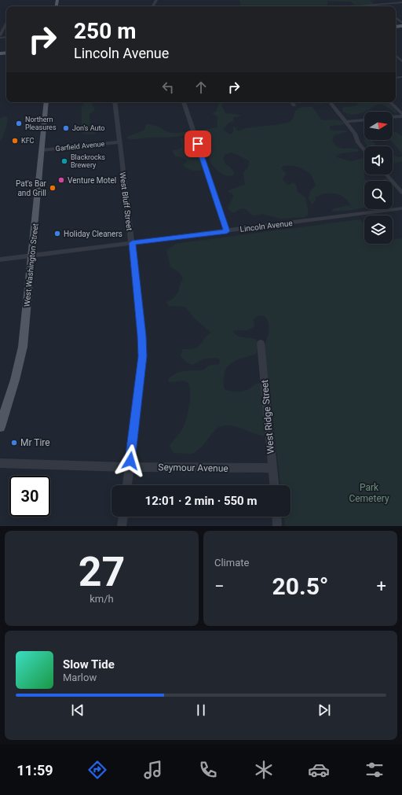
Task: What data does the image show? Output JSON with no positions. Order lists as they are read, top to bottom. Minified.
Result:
{"streets":{"main road":["West Washington Street"],"street":["Garfield Avenue","West Bluff Street","Lincoln Avenue","West Ridge Street","Seymour Avenue"]},"crossings":[["Garfield Avenue","West Bluff Street"],["Garfield Avenue","West Washington Street"],["West Bluff Street","Lincoln Avenue"],["West Bluff Street","Seymour Avenue"],["Lincoln Avenue","West Washington Street"],["West Ridge Street","Seymour Avenue"]],"parks":["Park Cemetery"],"places":["Northern Pleasures","Jon's Auto","KFC","Blackrocks Brewery","Venture Motel","Pat's Bar and Grill","Holiday Cleaners","Mr Tire"],"north":"right","page":{"turn":["250 m","Lincoln Avenue"],"limit":"30","trip":"12:01 · 2 min · 550 m","tile":[["27","km/h"],"Climate"],"heat":["−","20.5°","+"],"song":["Slow Tide","Marlow"],"tabs":"11:59"}}
